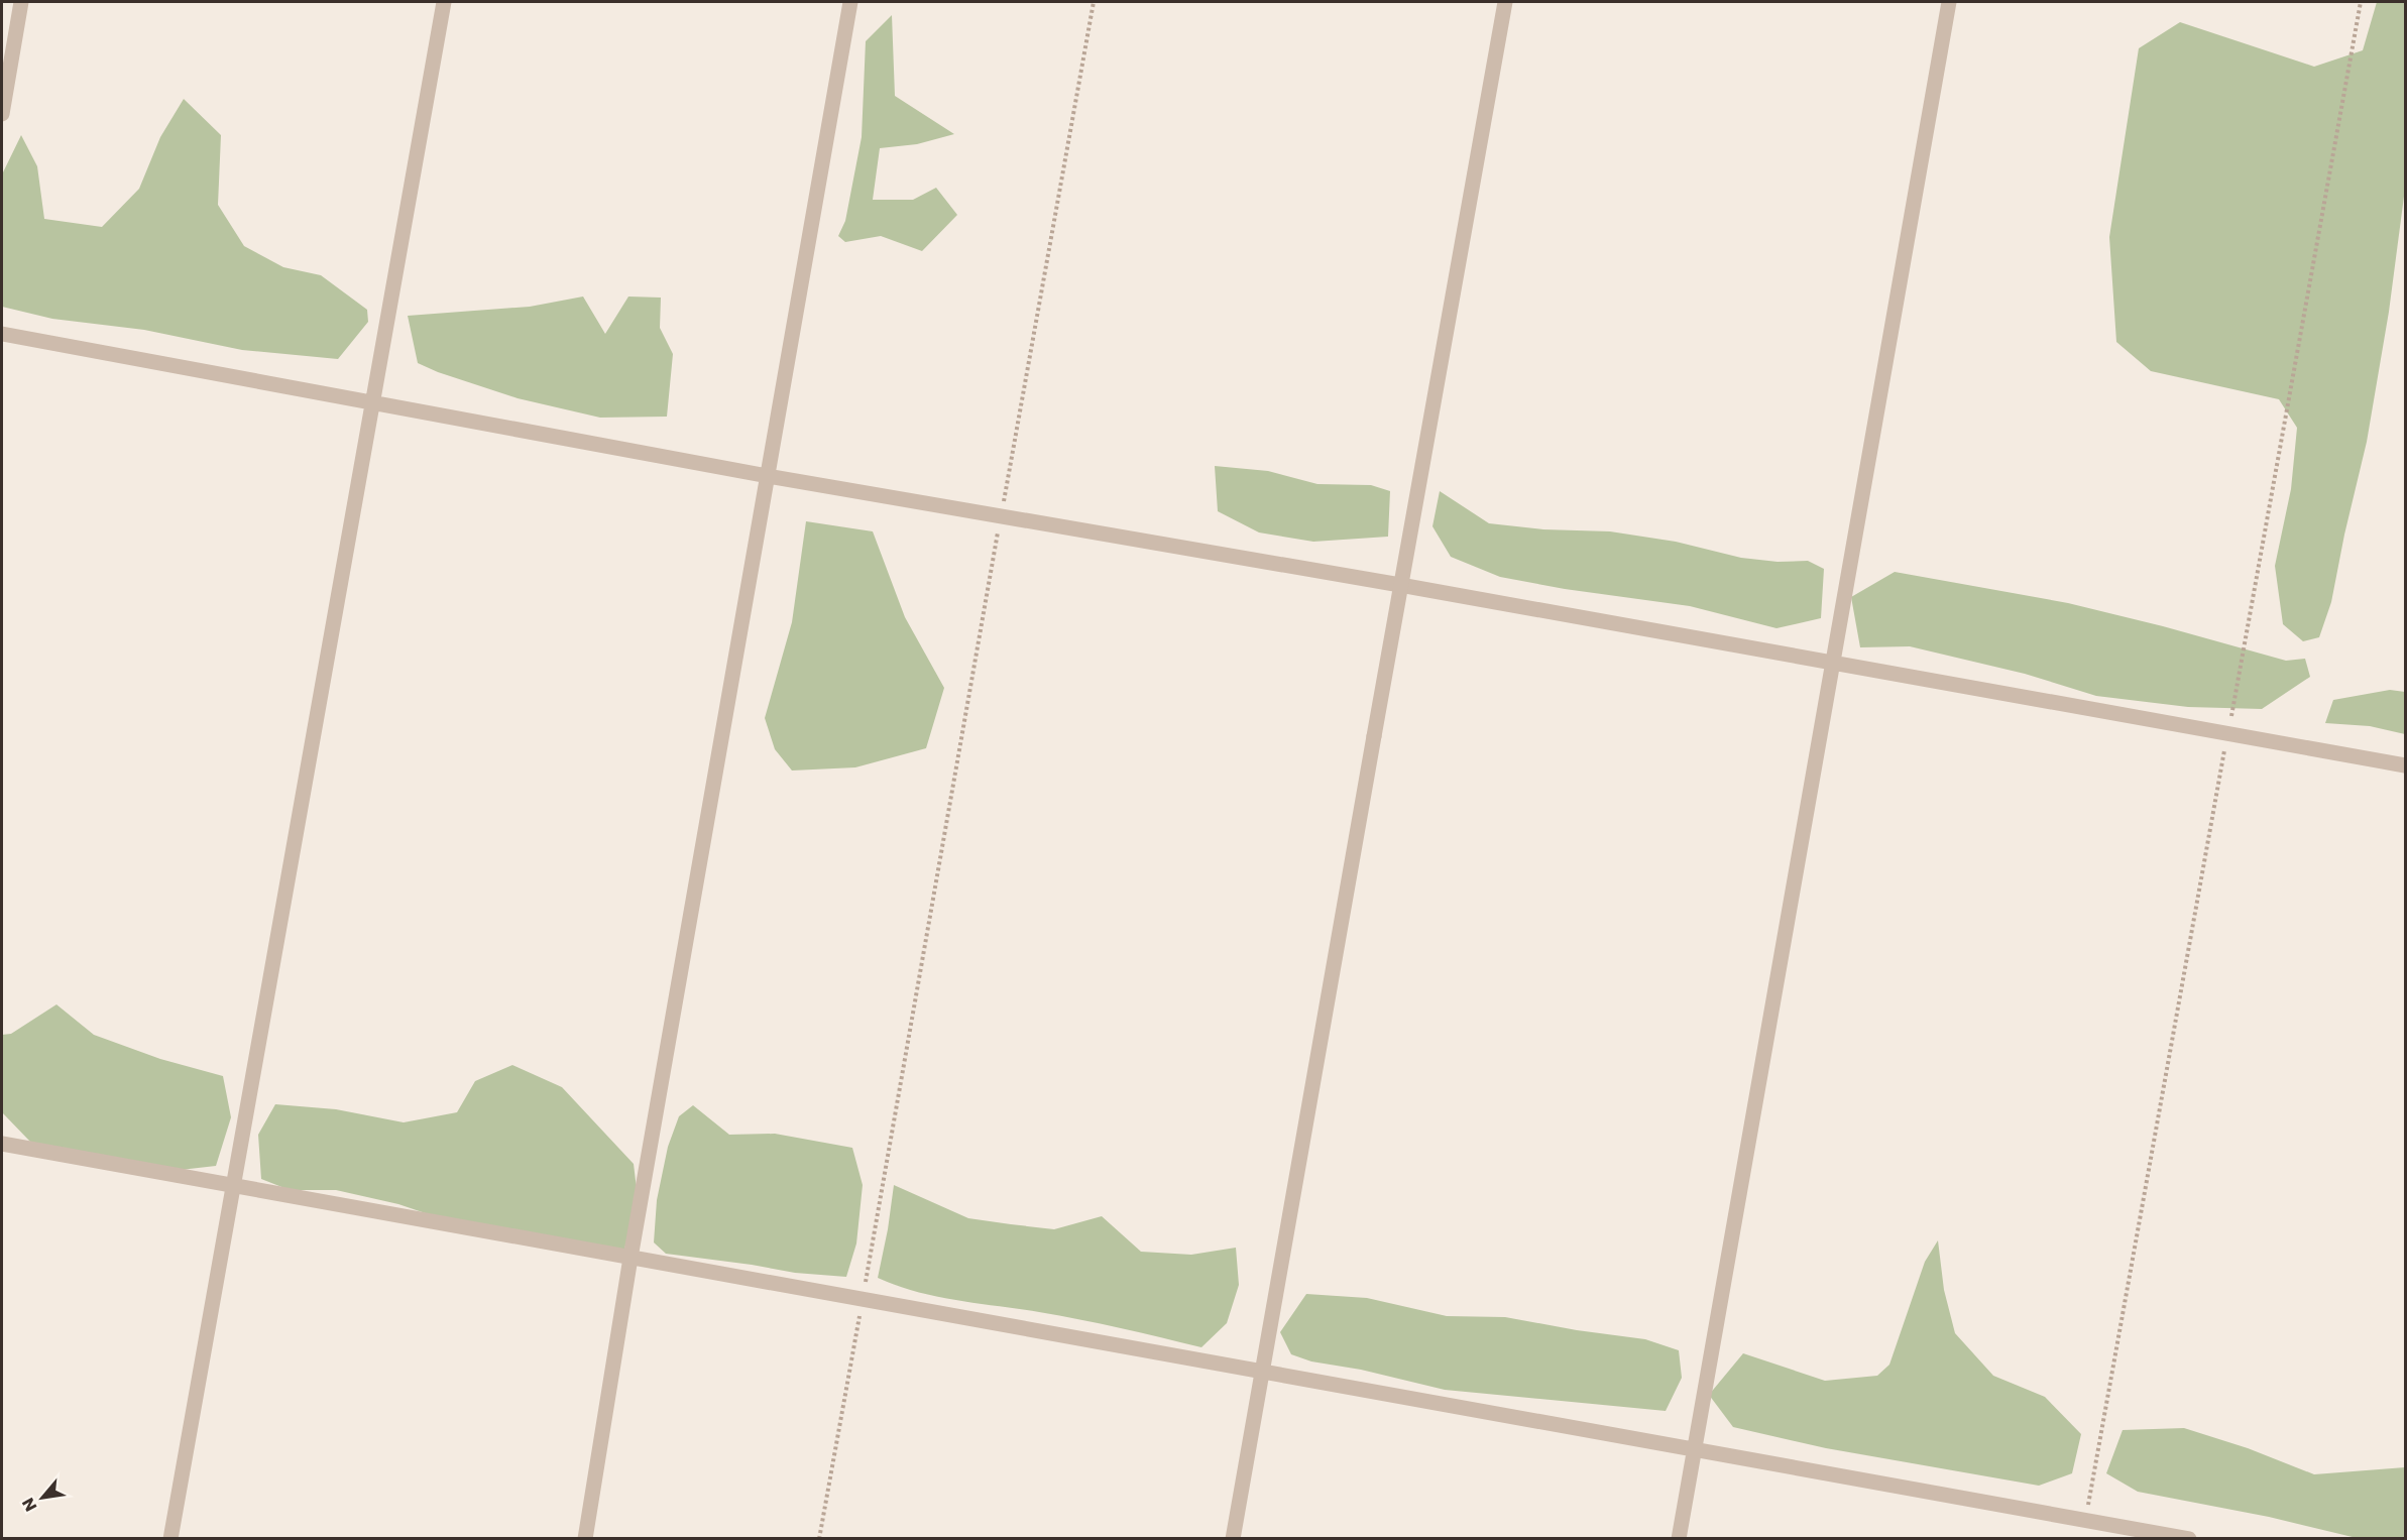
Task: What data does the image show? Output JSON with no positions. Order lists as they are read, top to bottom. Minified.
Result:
{"north":"bottom left"}
